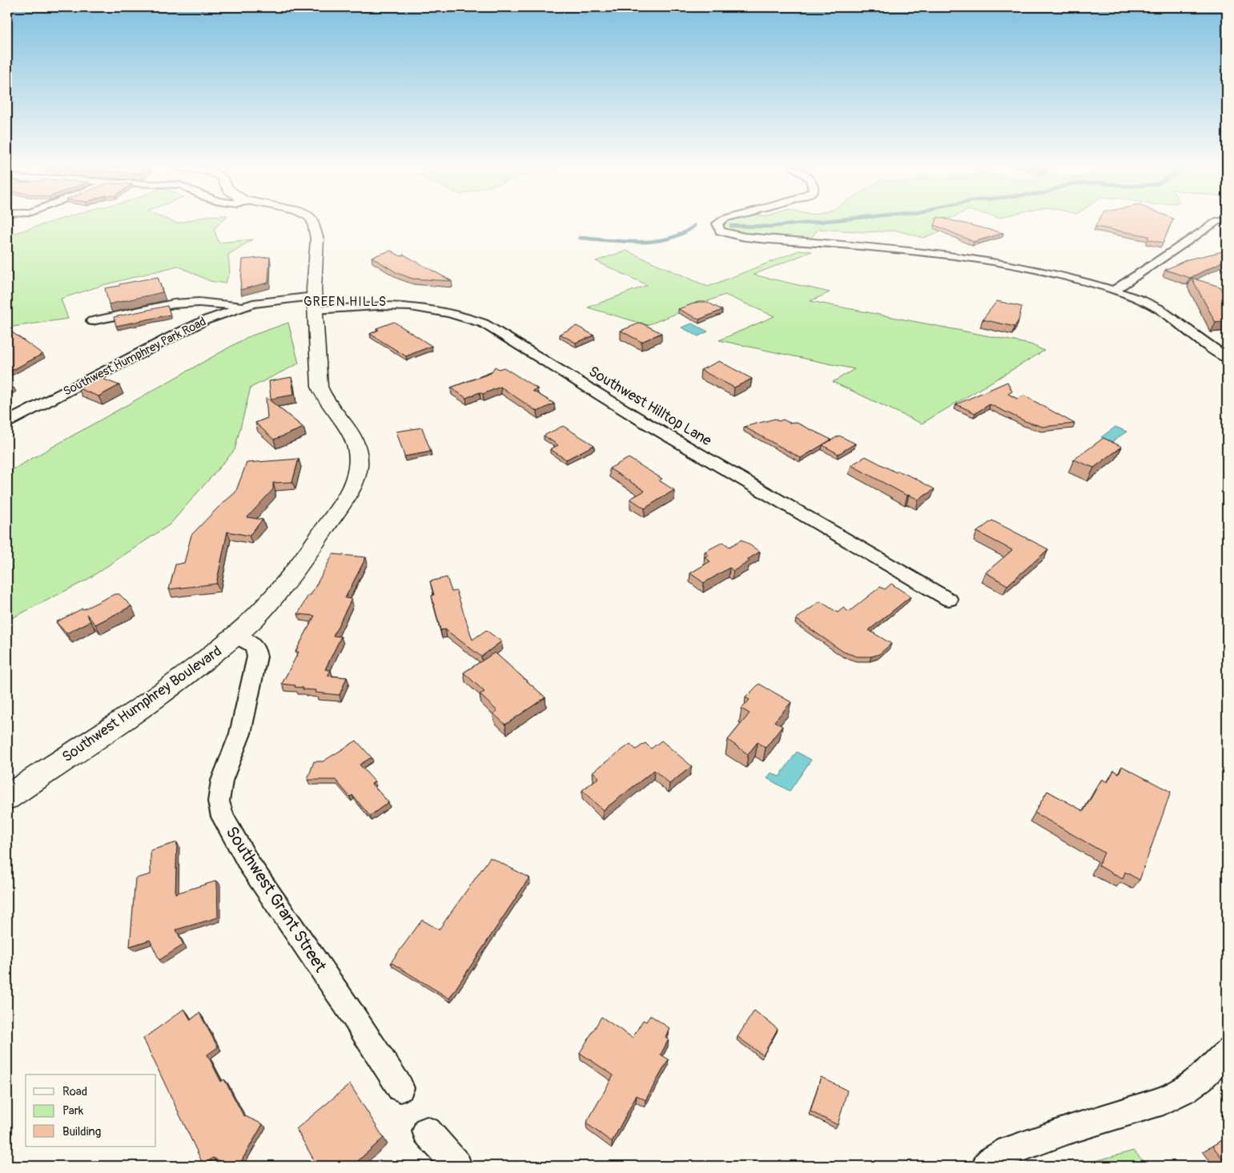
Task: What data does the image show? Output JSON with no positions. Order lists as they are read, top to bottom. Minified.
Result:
{"streets":{"main road":["Southwest Humphrey Boulevard"],"street":["Southwest Humphrey Park Road","Southwest Hilltop Lane","Southwest Grant Street"]},"crossings":[["Southwest Humphrey Park Road","Southwest Hilltop Lane"],["Southwest Humphrey Park Road","Southwest Humphrey Boulevard"],["Southwest Hilltop Lane","Southwest Humphrey Boulevard"],["Southwest Humphrey Boulevard","Southwest Grant Street"]],"districts":["GREEN HILLS"],"legend":["Road","Park","Building"]}
